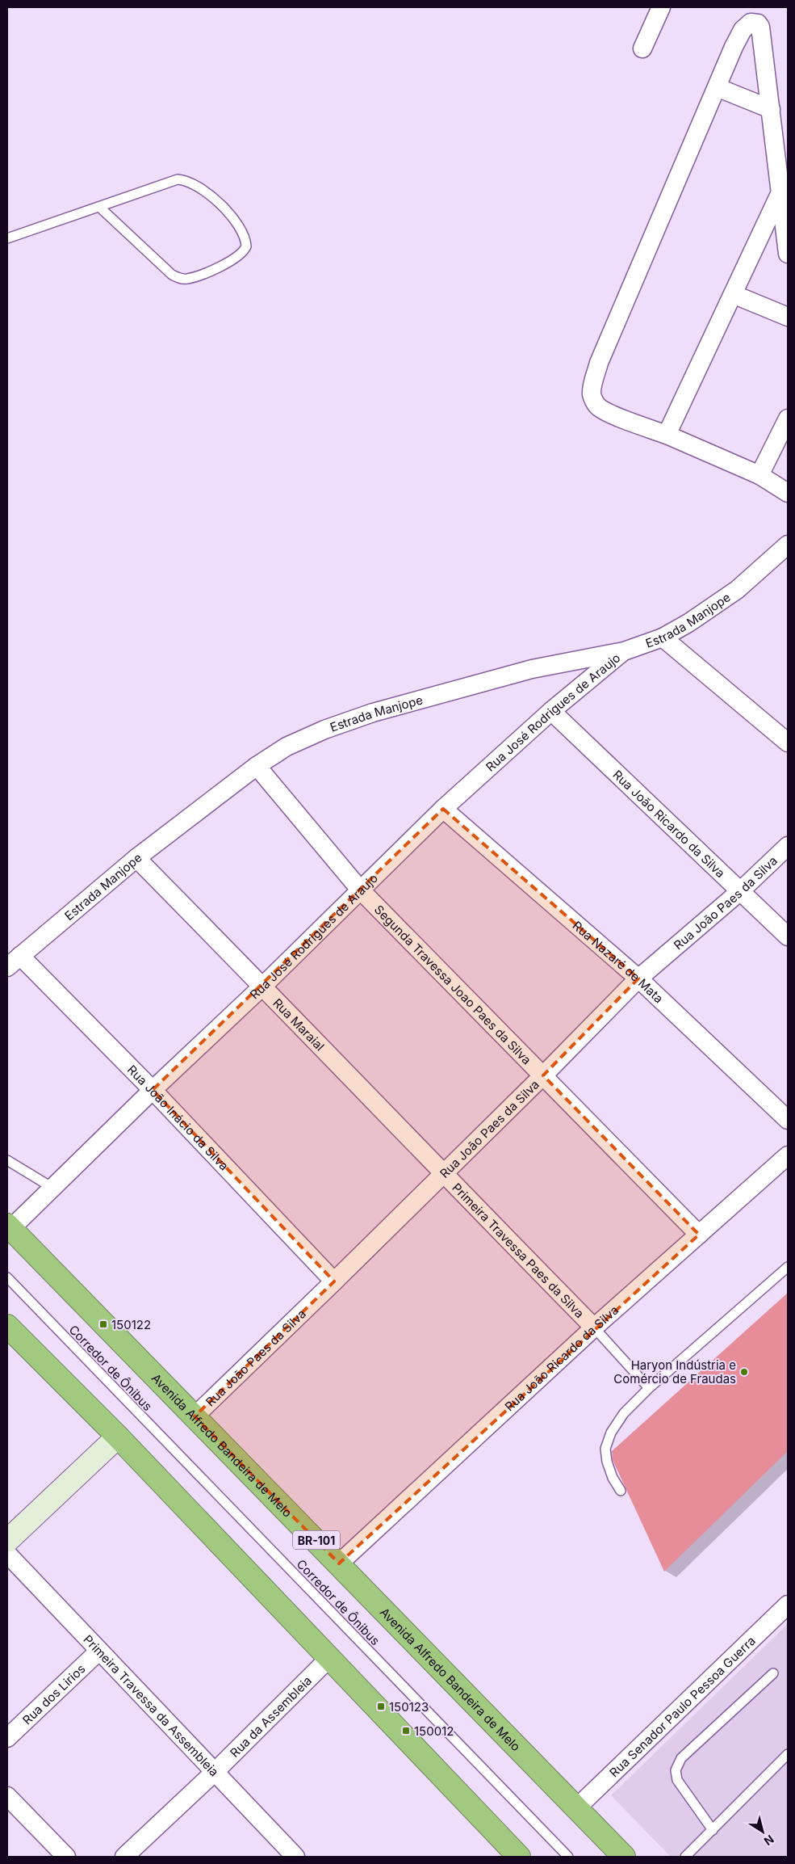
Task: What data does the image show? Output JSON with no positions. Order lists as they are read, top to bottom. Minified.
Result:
{"streets":{"highway":["Avenida Alfredo Bandeira de Melo","BR-101"],"street":["Estrada Manjope","Rua José Rodrigues de Araujo","Rua João Ricardo da Silva","Rua João Paes da Silva","Rua Nazaré de Mata","Segunda Travessa Joao Paes da Silva","Rua Maraial","Rua João Inácio da Silva","Primeira Travessa Paes da Silva","Rua dos Lirios","Primeira Travessa da Assembleia","Rua Senador Paulo Pessoa Guerra","Rua da Assembleia"],"lane":["Corredor de Ônibus"]},"crossings":[["Estrada Manjope","Rua José Rodrigues de Araujo"],["Estrada Manjope","Segunda Travessa Joao Paes da Silva"],["Estrada Manjope","Rua Maraial"],["Estrada Manjope","Rua João Inácio da Silva"],["Rua José Rodrigues de Araujo","Rua João Ricardo da Silva"],["Rua José Rodrigues de Araujo","Rua Nazaré de Mata"],["Rua José Rodrigues de Araujo","Segunda Travessa Joao Paes da Silva"],["Rua José Rodrigues de Araujo","Rua Maraial"],["Rua José Rodrigues de Araujo","Rua João Inácio da Silva"],["Rua José Rodrigues de Araujo","Avenida Alfredo Bandeira de Melo"],["Rua João Ricardo da Silva","Rua João Paes da Silva"],["Rua João Ricardo da Silva","Segunda Travessa Joao Paes da Silva"],["Rua João Ricardo da Silva","Primeira Travessa Paes da Silva"],["Rua João Ricardo da Silva","Avenida Alfredo Bandeira de Melo"],["Rua João Paes da Silva","Rua Nazaré de Mata"],["Rua João Paes da Silva","Segunda Travessa Joao Paes da Silva"],["Rua João Paes da Silva","Rua Maraial"],["Rua João Paes da Silva","Rua João Inácio da Silva"],["Rua João Paes da Silva","Primeira Travessa Paes da Silva"],["Rua João Paes da Silva","Avenida Alfredo Bandeira de Melo"],["Rua Maraial","Primeira Travessa Paes da Silva"],["Avenida Alfredo Bandeira de Melo","Rua Senador Paulo Pessoa Guerra"],["Rua dos Lirios","Primeira Travessa da Assembleia"],["Primeira Travessa da Assembleia","Rua da Assembleia"]],"places":{"transit":["150122","150123","150012"],"other":["Haryon Indústria e Comércio de Fraudas"]},"north":"bottom right"}
